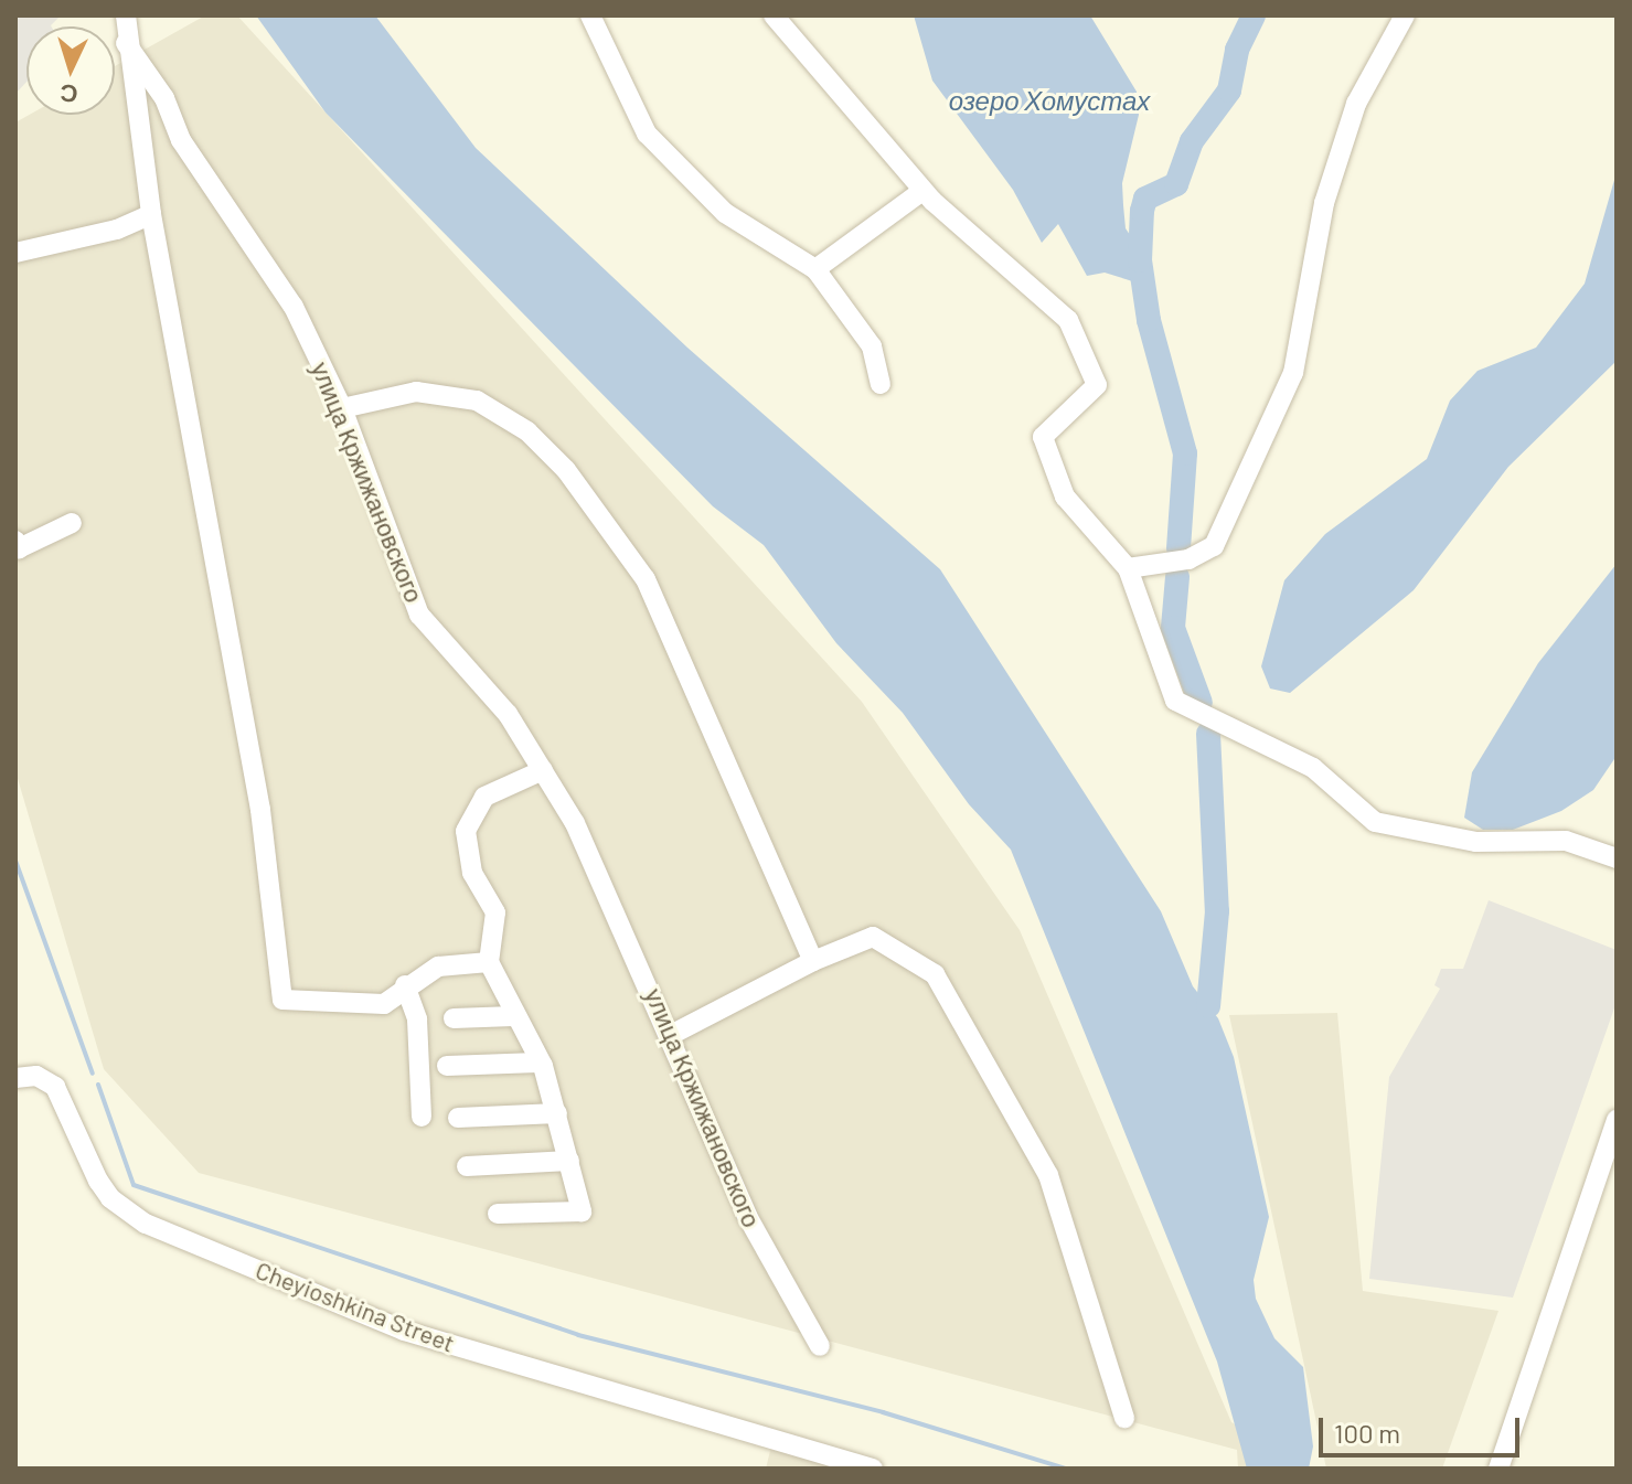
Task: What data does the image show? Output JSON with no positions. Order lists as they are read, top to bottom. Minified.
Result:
{"streets":{"street":["улица Кржижановского","Cheyioshkina Street"]},"water":["озеро Хомустах"],"scale_bar":"100 m","north":"bottom"}
